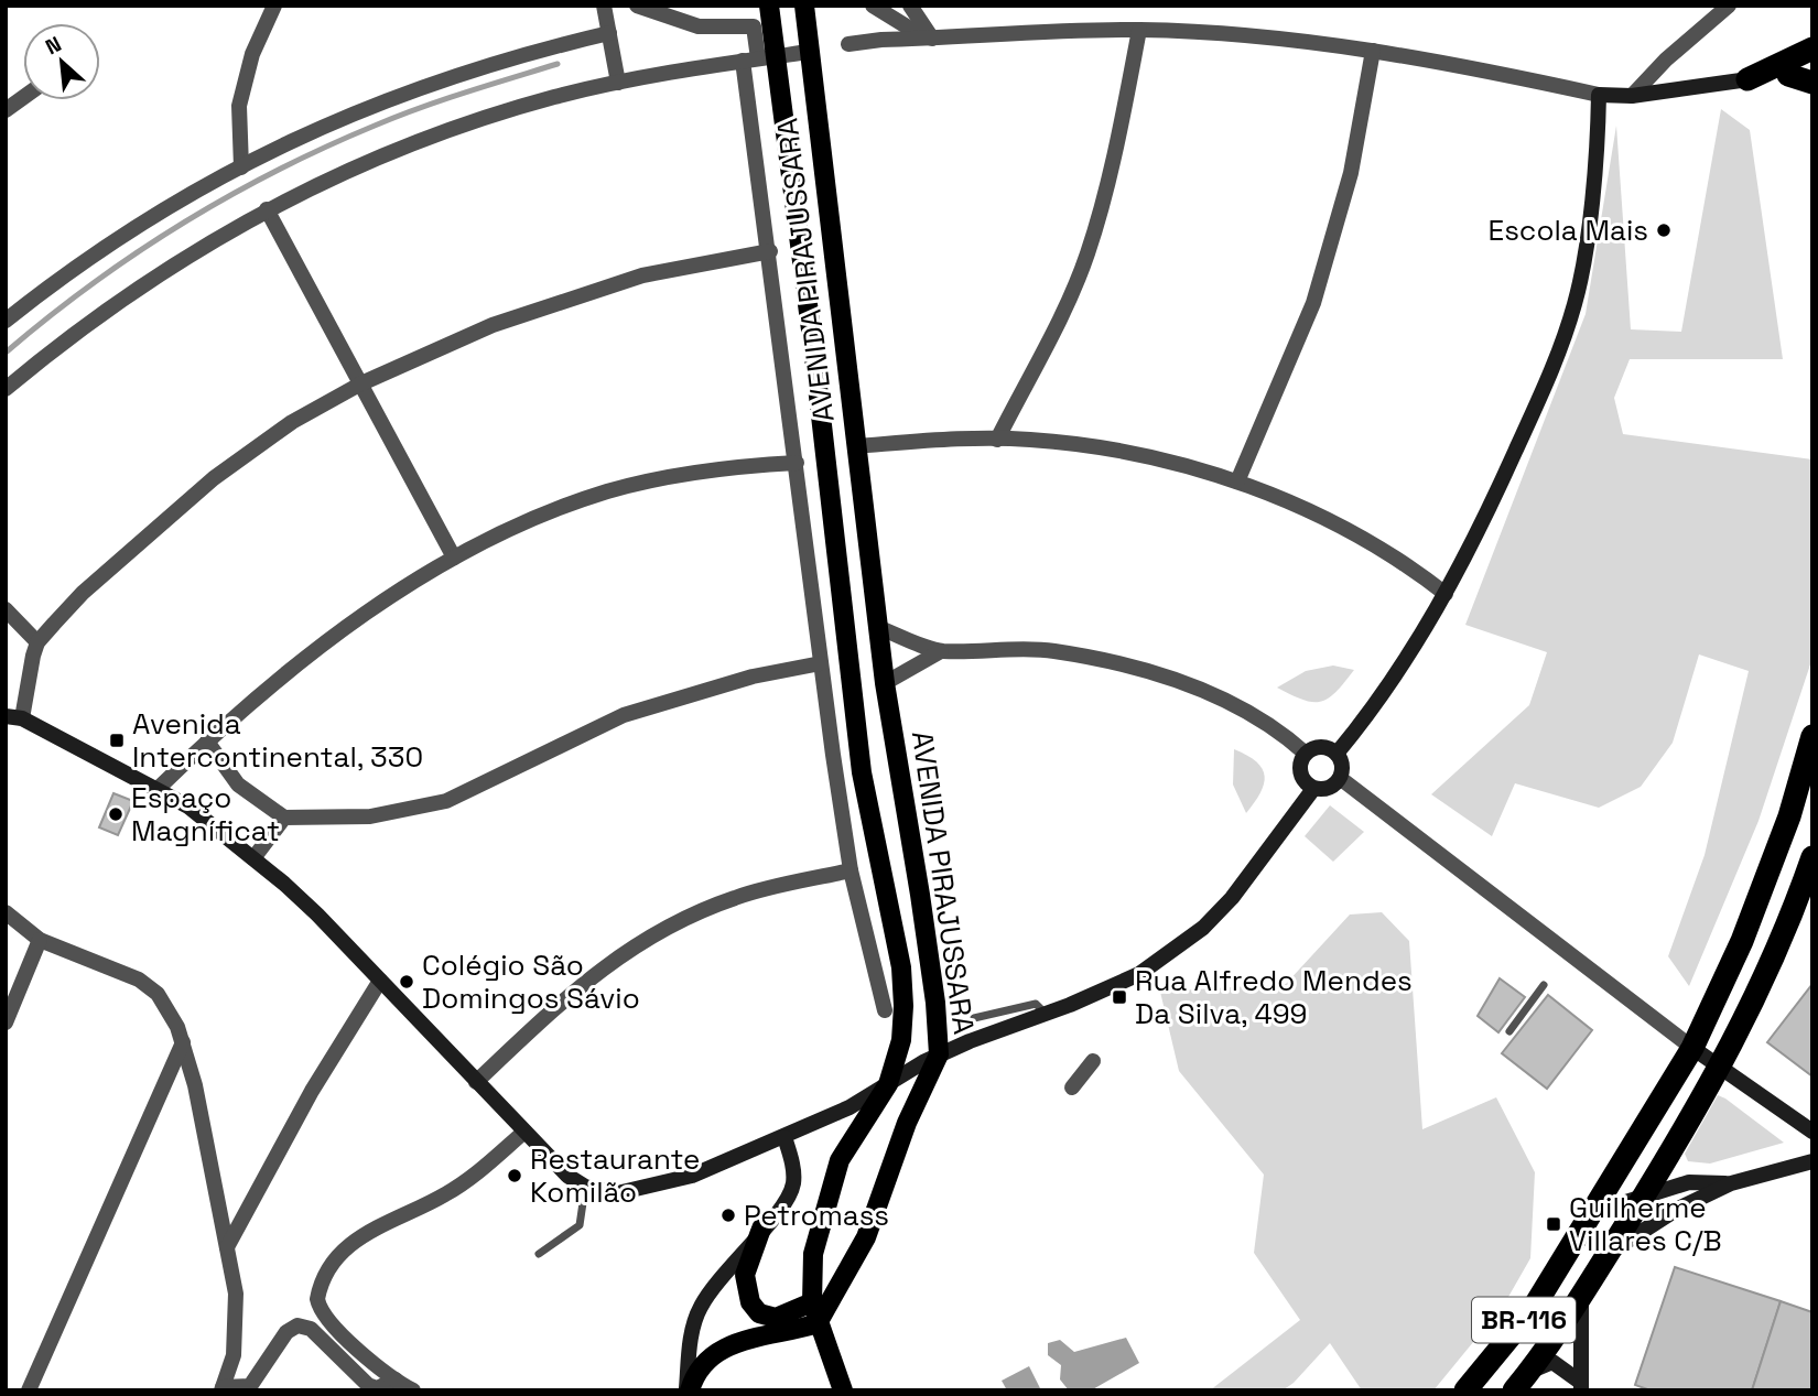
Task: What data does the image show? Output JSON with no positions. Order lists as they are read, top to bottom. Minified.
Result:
{"streets":{"highway":["BR-116"],"main road":["AVENIDA PIRAJUSSARA"]},"places":{"other":["Escola Mais","Espaço Magníficat","Colégio São Domingos Sávio","Restaurante Komilão","Petromass"],"transit":["Avenida Intercontinental, 330","Rua Alfredo Mendes Da Silva, 499","Guilherme Villares C/B"]},"north":"top left"}
